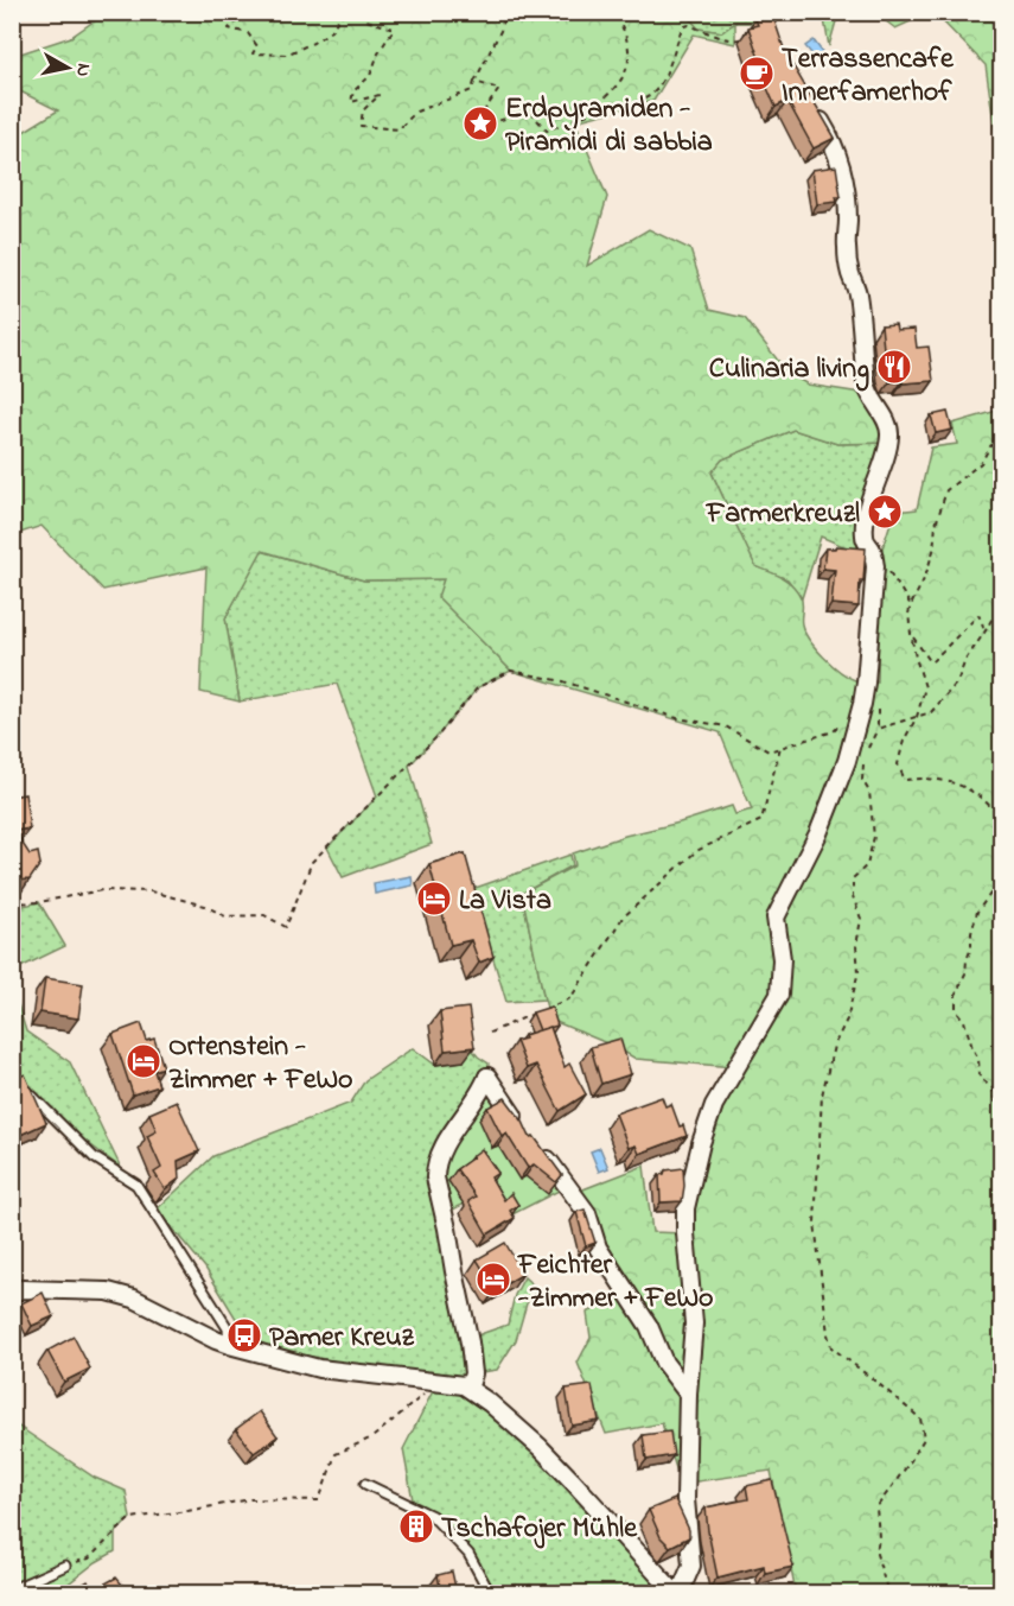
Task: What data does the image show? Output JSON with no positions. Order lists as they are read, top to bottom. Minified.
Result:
{"places":{"cafe":["Terrassencafe Innerfamerhof"],"place":["Erdpyramiden - Piramidi di sabbia","Farmerkreuzl"],"restaurant":["Culinaria living"],"hotel":["La Vista","Ortenstein - Zimmer + FeWo","Feichter -Zimmer + FeWo"],"bus stop":["Pamer Kreuz"],"building":["Tschafojer Mühle"]},"north":"right"}
